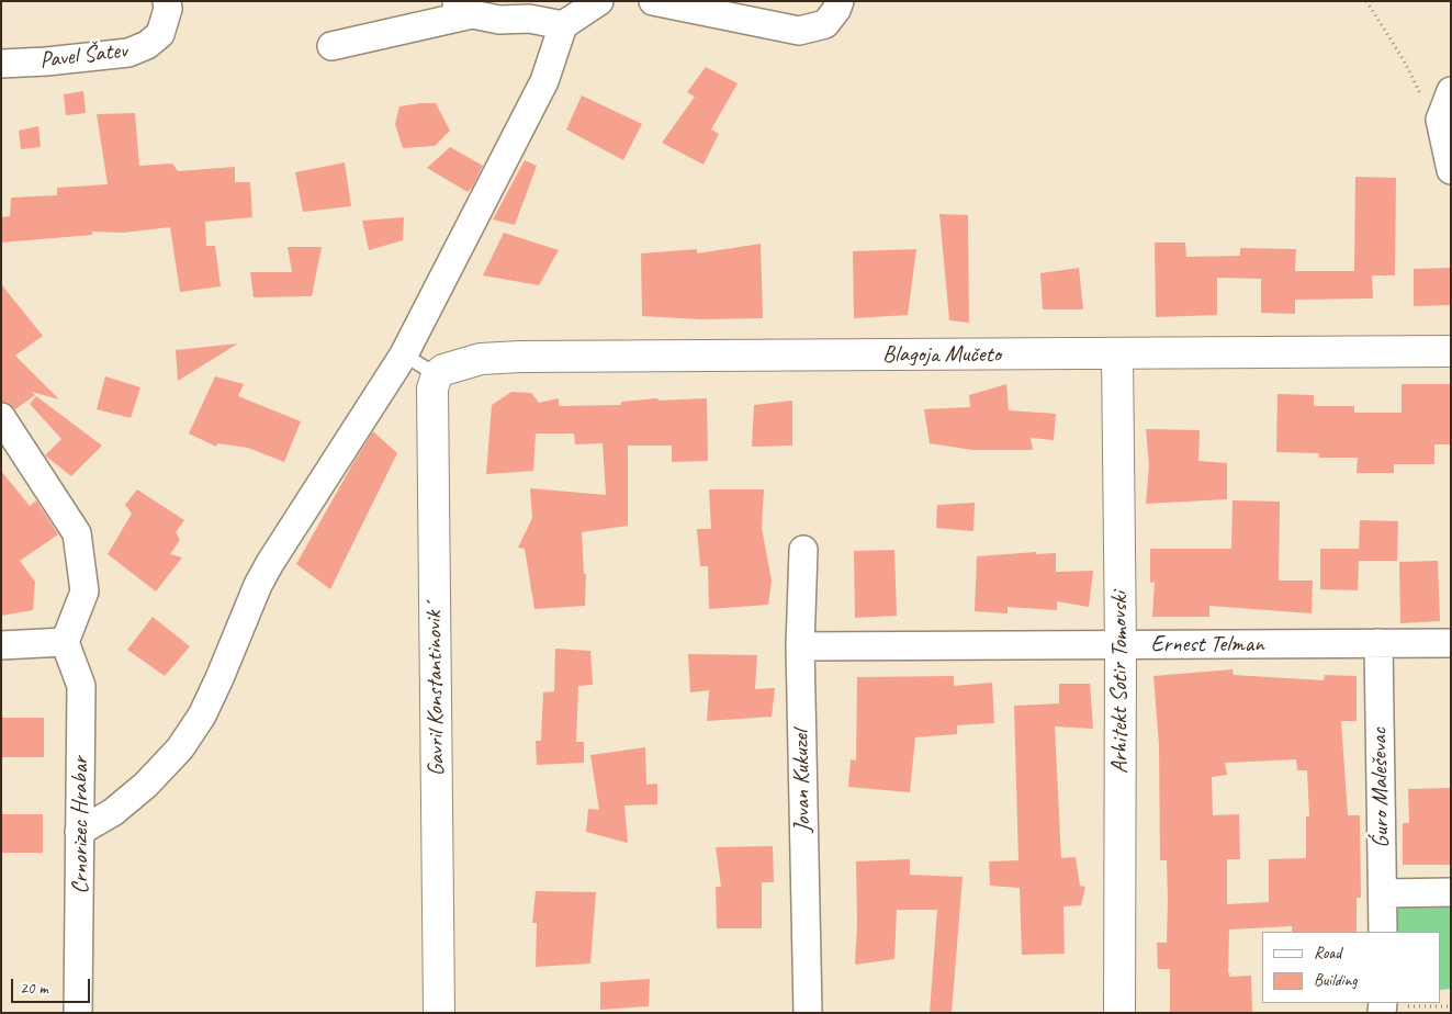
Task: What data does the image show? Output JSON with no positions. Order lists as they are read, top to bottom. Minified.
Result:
{"streets":{"street":["Pavel Šatev","Blagoja Mučeto","Ernest Telman","Arhitekt Sotir Tomovski","Gavril Konstantinoviḱ","Jovan Kukuzel","Ǵuro Maleševac","Crnorizec Hrabar"]},"crossings":[["Blagoja Mučeto","Arhitekt Sotir Tomovski"],["Blagoja Mučeto","Gavril Konstantinoviḱ"],["Ernest Telman","Arhitekt Sotir Tomovski"],["Ernest Telman","Jovan Kukuzel"],["Ernest Telman","Ǵuro Maleševac"]],"legend":["Road","Building"],"scale_bar":"20 m"}
